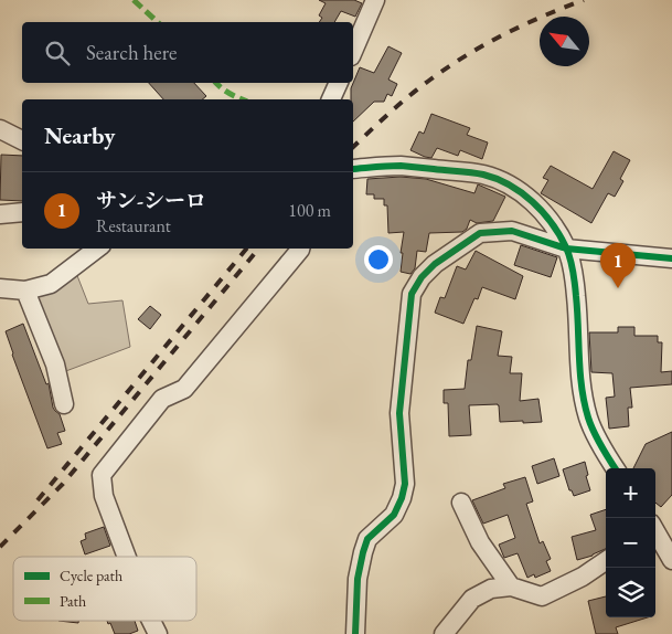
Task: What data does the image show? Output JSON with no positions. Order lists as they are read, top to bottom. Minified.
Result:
{"legend":["Cycle path","Path"],"north":"top left","page":{"search":"Search here","heading":"Nearby","list":[{"mark":"1","name":"サン-シーロ","note":"Restaurant","value":"100 m"}],"pins":"1","map_buttons":["+","−"]}}
